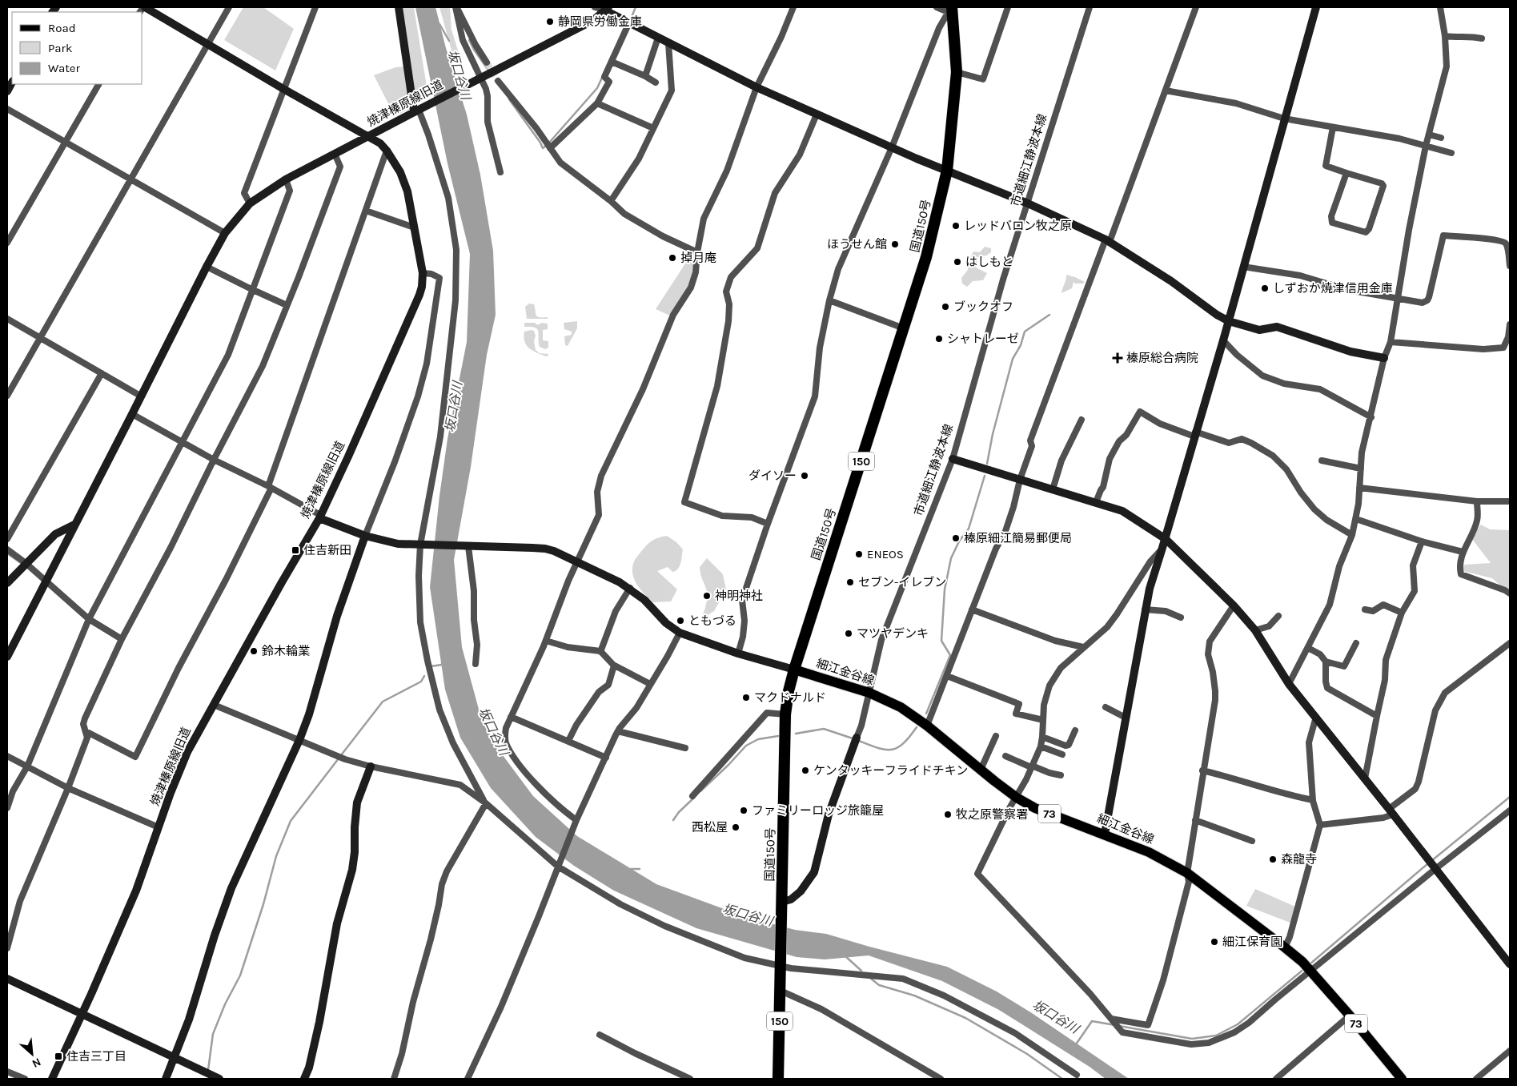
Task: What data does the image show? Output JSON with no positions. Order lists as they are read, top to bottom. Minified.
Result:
{"streets":{"highway":["国道150号","150"],"main road":["細江金谷線","73"],"street":["焼津榛原線旧道","市道細江静波本線"]},"crossings":[["市道細江静波本線","国道150号"],["市道細江静波本線","細江金谷線"],["国道150号","細江金谷線"]],"water":["坂口谷川"],"places":{"other":["静岡県労働金庫","レッドバロン牧之原","ほうせん館","掉月庵","はしもと","しずおか焼津信用金庫","ブックオフ","シャトレーゼ","ダイソー","榛原細江簡易郵便局","ENEOS","セブン-イレブン","神明神社","ともづる","マツヤデンキ","鈴木輪業","マクドナルド","ケンタッキーフライドチキン","ファミリーロッジ旅籠屋","牧之原警察署","西松屋","森龍寺","細江保育園"],"health":["榛原総合病院"],"transit":["住吉新田","住吉三丁目"]},"legend":["Road","Park","Water"],"north":"bottom right"}
